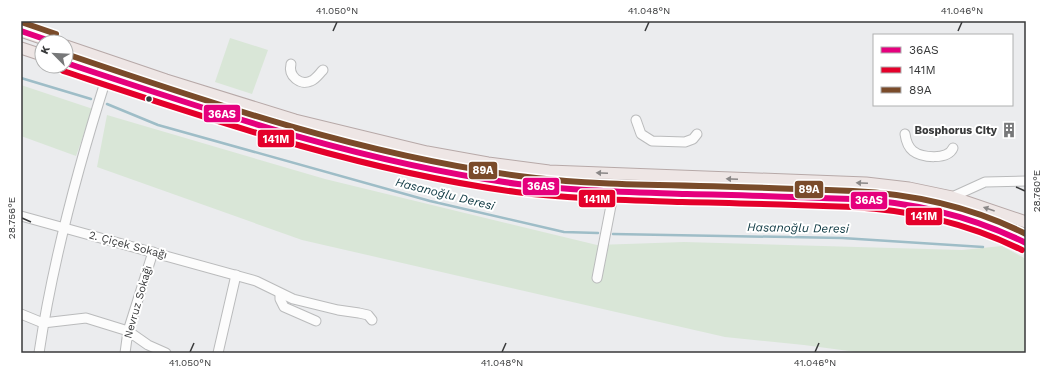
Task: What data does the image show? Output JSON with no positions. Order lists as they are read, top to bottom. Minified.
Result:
{"streets":{"street":["2. Çiçek Sokağı","Nevruz Sokağı"]},"crossings":[["2. Çiçek Sokağı","Nevruz Sokağı"]],"water":["Hasanoğlu Deresi"],"places":{"building":["Bosphorus City"]},"lines":["transit line 89A","transit line 36AS","transit line 141M"],"legend":["36AS","141M","89A"],"north":"top left","coordinates":["41.050°N","41.048°N","41.046°N","28.760°E","28.756°E"]}
